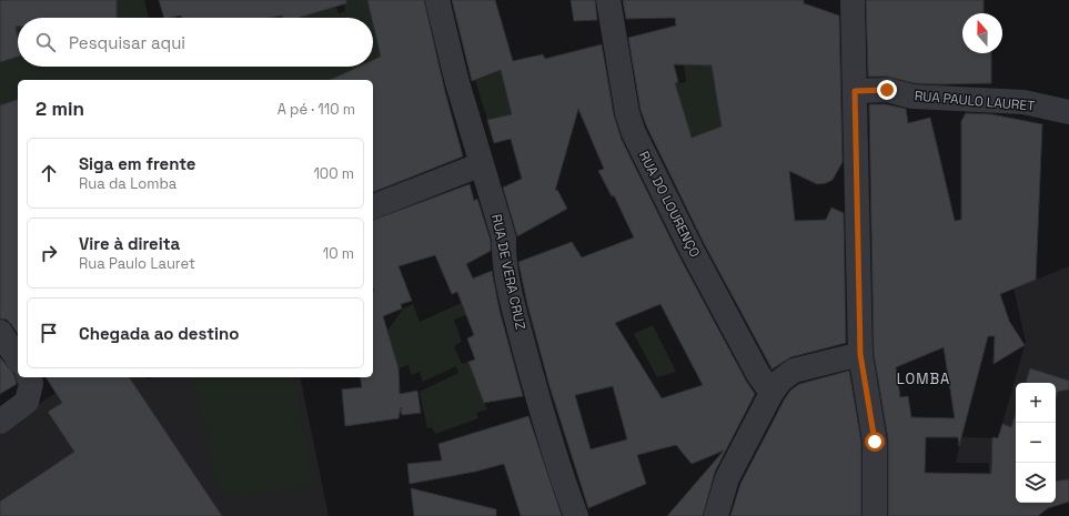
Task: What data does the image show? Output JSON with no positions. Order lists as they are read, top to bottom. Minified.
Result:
{"streets":{"street":["RUA PAULO LAURET","RUA DO LOURENÇO","RUA DE VERA CRUZ"]},"districts":["LOMBA"],"north":"top","page":{"search":"Pesquisar aqui","heading":["2 min","A pé · 110 m"],"list":[["Siga em frente","Rua da Lomba","100 m"],["Vire à direita","Rua Paulo Lauret","10 m"],"Chegada ao destino"],"map_buttons":["+","−"]}}
